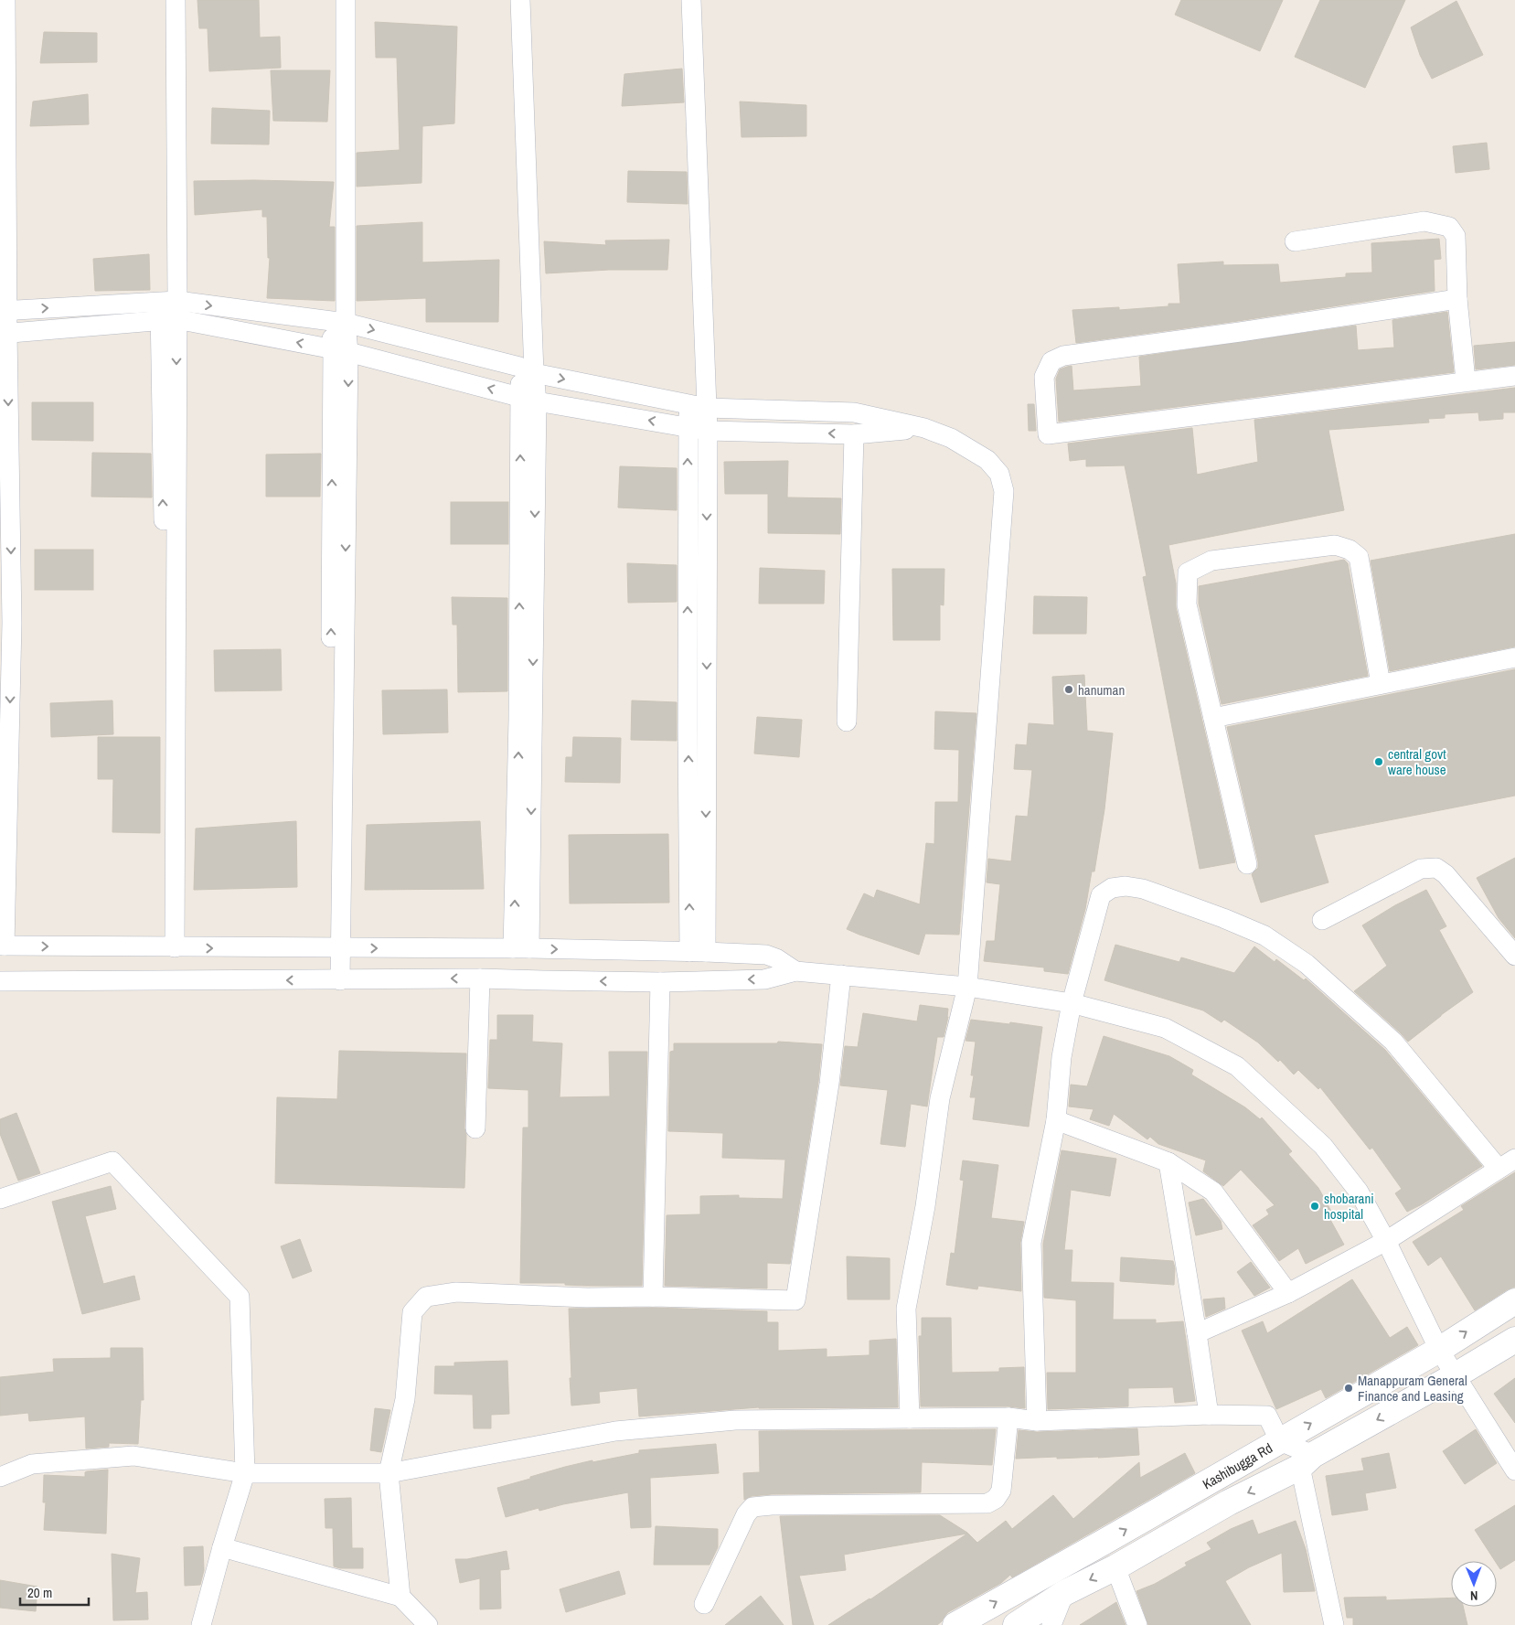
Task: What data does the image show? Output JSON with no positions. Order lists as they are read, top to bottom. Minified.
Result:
{"streets":{"main road":["Kashibugga Rd"]},"places":["hanuman","central govt ware house","shobarani hospital","Manappuram General Finance and Leasing"],"scale_bar":"20 m","north":"bottom"}
